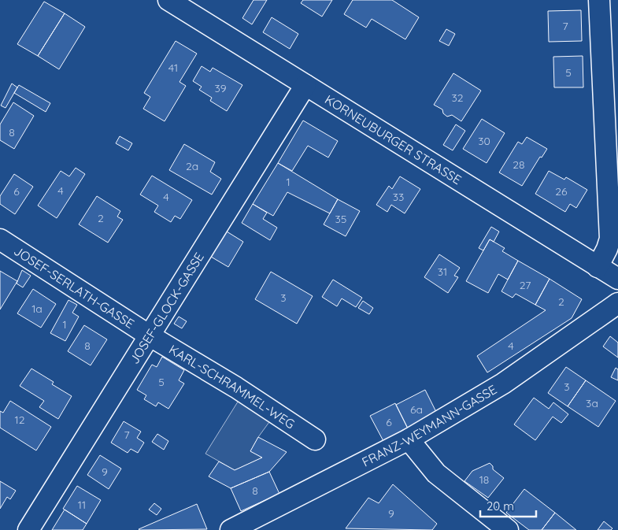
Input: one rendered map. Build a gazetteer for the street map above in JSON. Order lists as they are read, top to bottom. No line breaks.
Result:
{"streets":{"street":["KORNEUBURGER STRASSE","JOSEF-SERLATH-GASSE","JOSEF-GLOCK-GASSE","KARL-SCHRAMMEL-WEG","FRANZ-WEYMANN-GASSE"]},"crossings":[["KORNEUBURGER STRASSE","JOSEF-GLOCK-GASSE"],["JOSEF-SERLATH-GASSE","JOSEF-GLOCK-GASSE"],["JOSEF-SERLATH-GASSE","KARL-SCHRAMMEL-WEG"],["JOSEF-GLOCK-GASSE","KARL-SCHRAMMEL-WEG"]],"house_numbers":["7","41","5","39","32","8","30","28","2a","1","4","6","26","4","33","2","35","31","27","3","2","1a","1","8","4","5","3","3a","6a","12","6","7","9","18","8","11","9"],"scale_bar":"20 m"}
